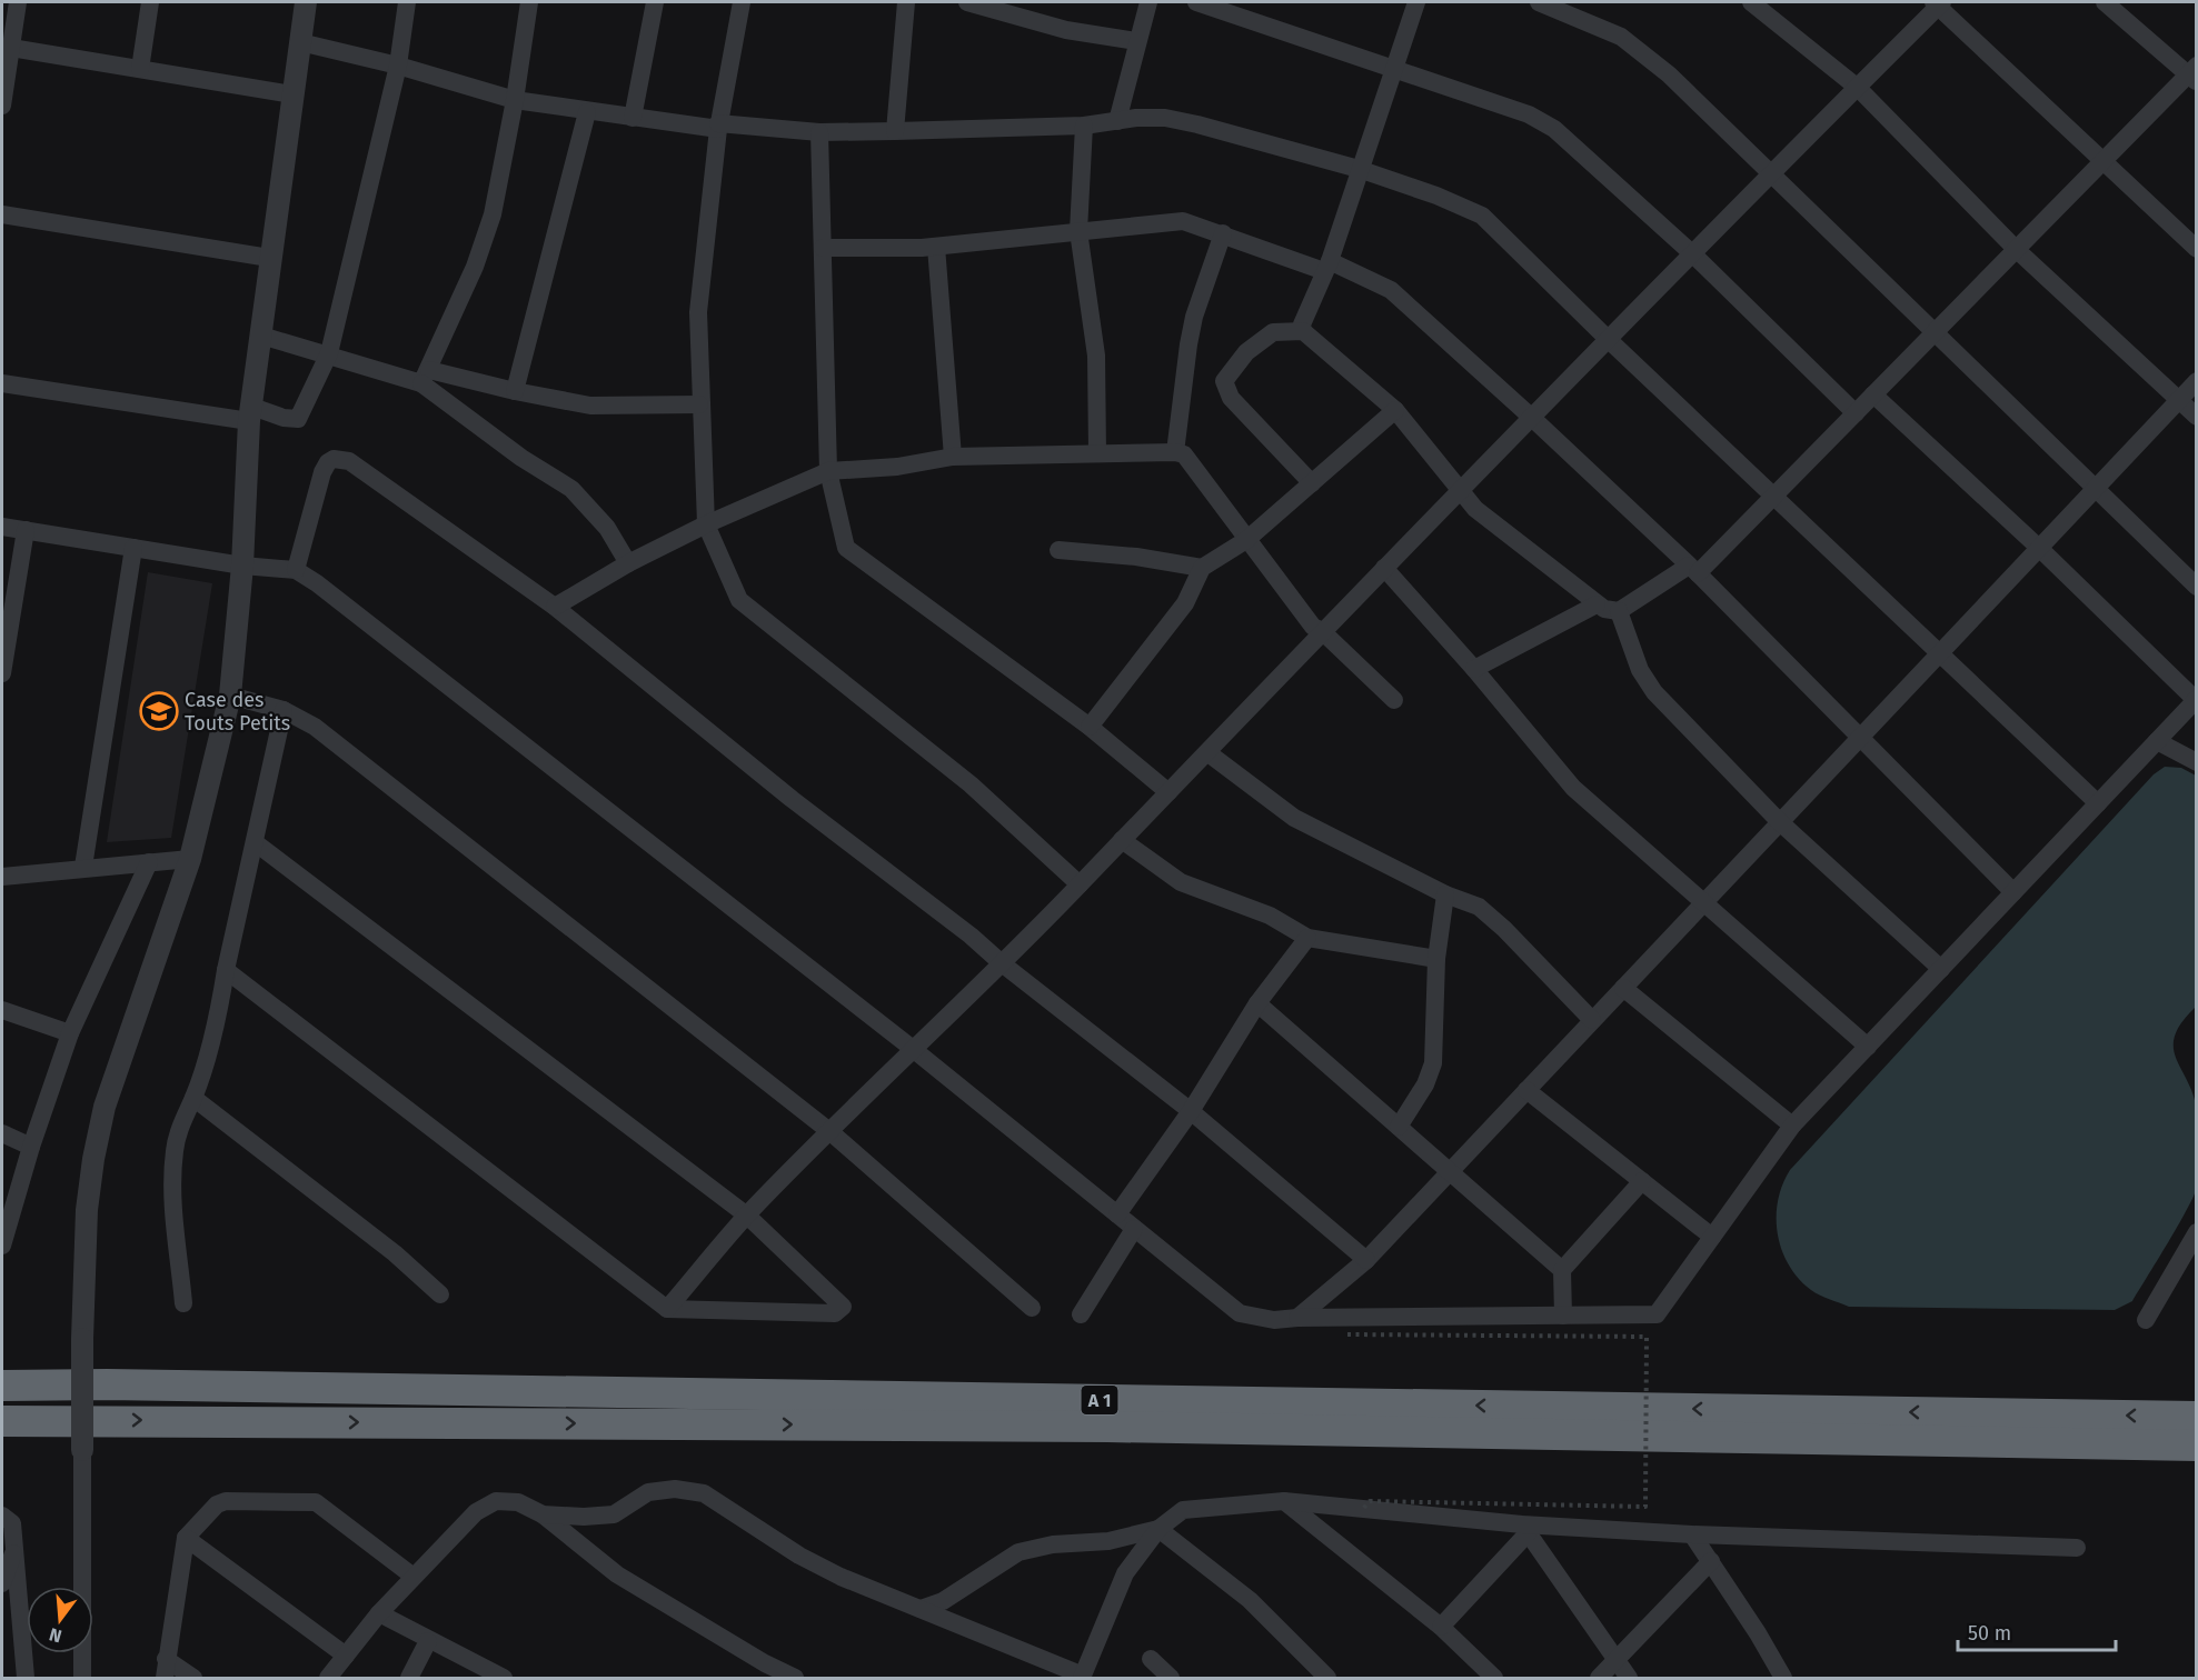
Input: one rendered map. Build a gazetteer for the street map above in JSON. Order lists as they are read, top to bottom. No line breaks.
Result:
{"streets":{"highway":["A 1"]},"places":{"school or university":["Case des Touts Petits"]},"scale_bar":"50 m","north":"bottom"}
